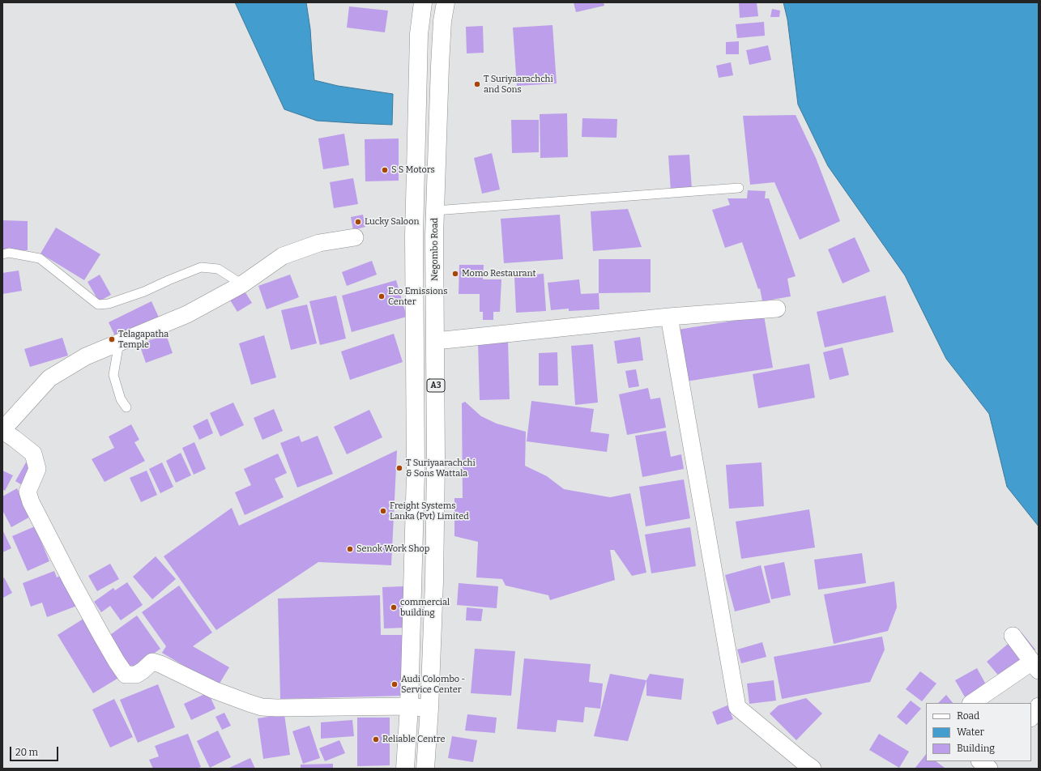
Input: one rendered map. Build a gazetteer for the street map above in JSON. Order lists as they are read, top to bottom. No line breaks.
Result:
{"streets":{"highway":["Negombo Road","A3"]},"places":["T Suriyaarachchi and Sons","S S Motors","Lucky Saloon","Momo Restaurant","Eco Emissions Center","Telagapatha Temple","T Suriyaarachchi & Sons Wattala","Freight Systems Lanka (Pvt) Limited","Senok Work Shop","commercial building","Audi Colombo - Service Center","Reliable Centre"],"legend":["Road","Water","Building"],"scale_bar":"20 m"}
